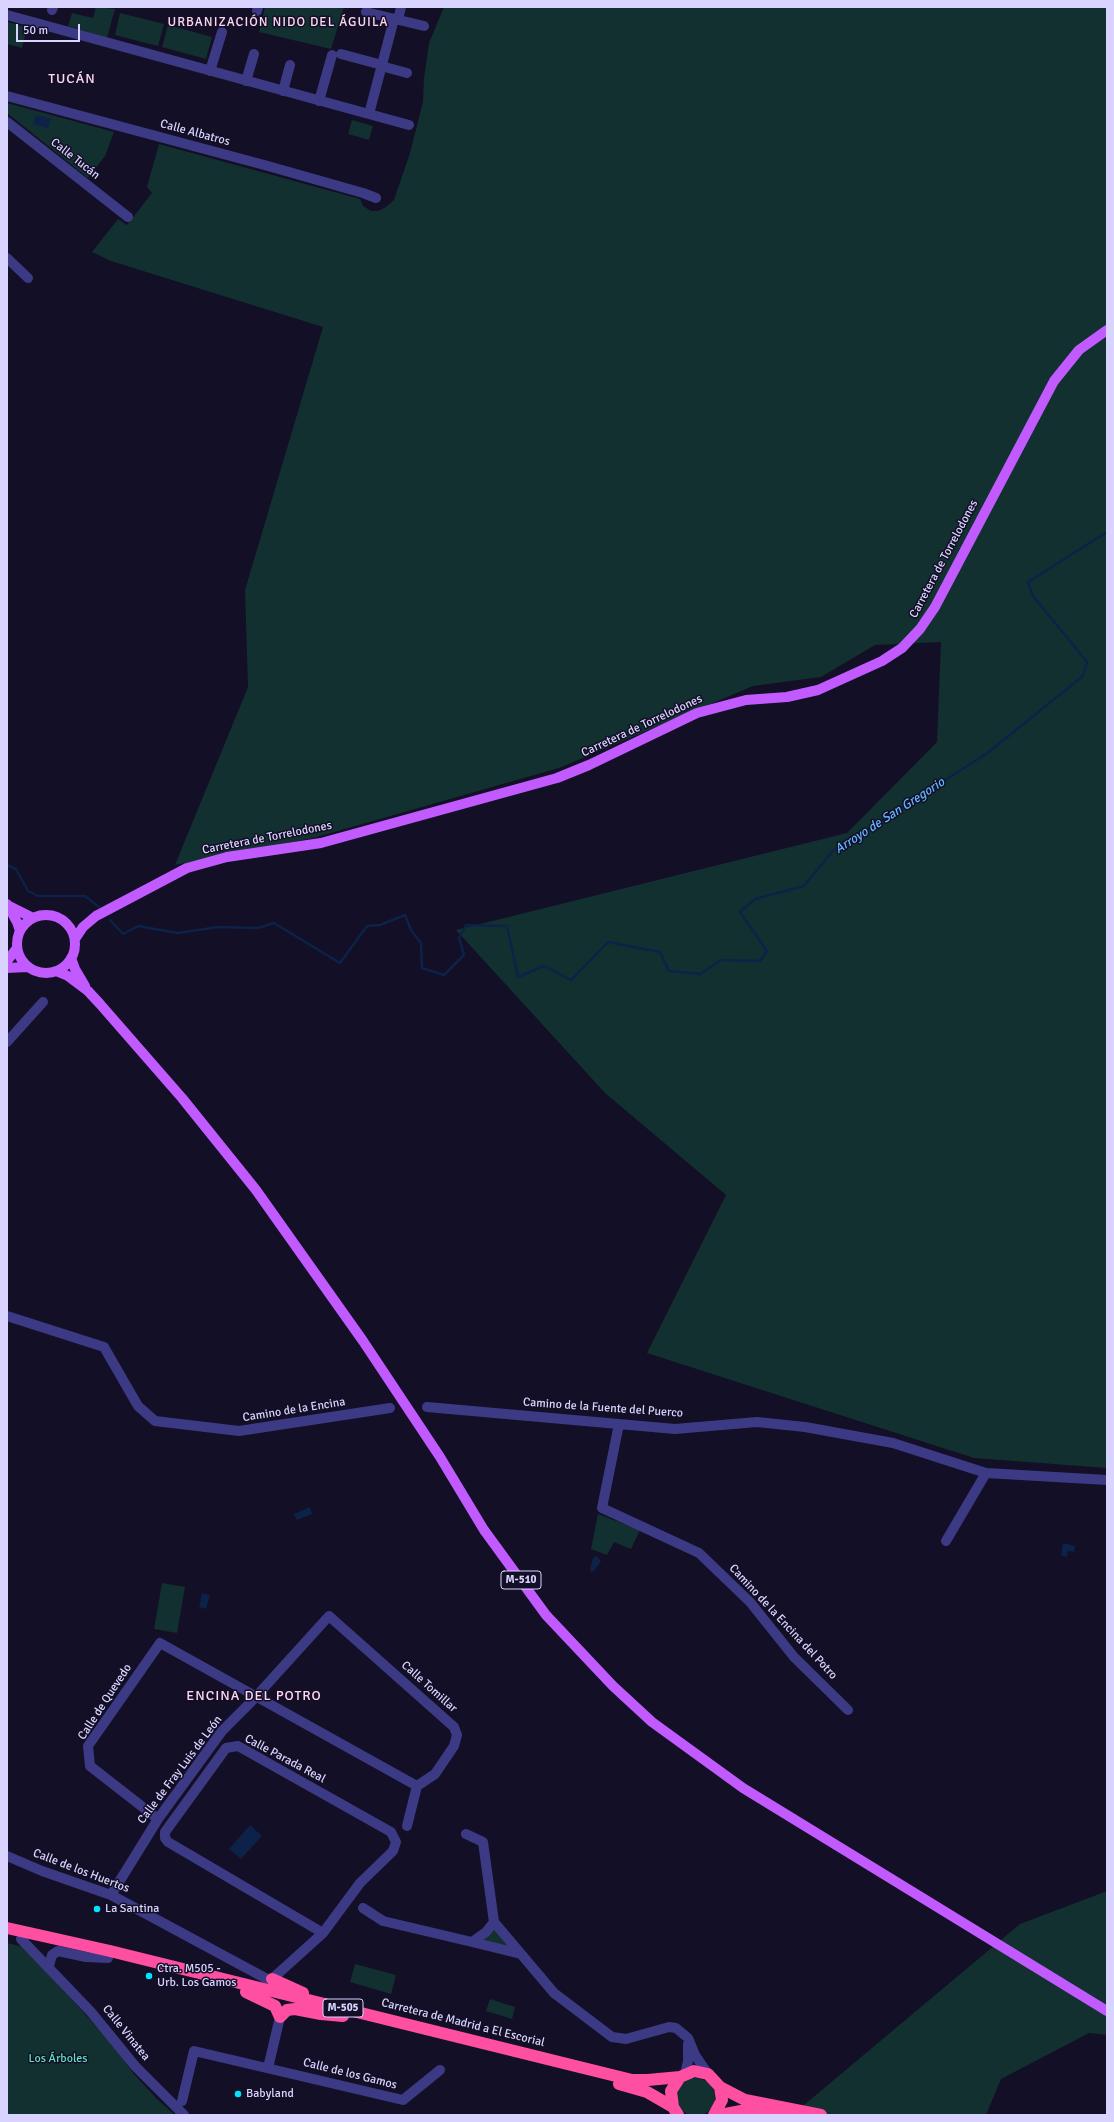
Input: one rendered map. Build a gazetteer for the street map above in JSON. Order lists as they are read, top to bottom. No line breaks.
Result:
{"streets":{"highway":["M-505","Carretera de Madrid a El Escorial"],"main road":["Carretera de Torrelodones","M-510"],"street":["Calle Albatros","Calle Tucán","Camino de la Fuente del Puerco","Camino de la Encina","Camino de la Encina del Potro","Calle Tomillar","Calle de Quevedo","Calle Parada Real","Calle de Fray Luis de León","Calle de los Huertos","Calle Vinatea","Calle de los Gamos"]},"crossings":[["Carretera de Torrelodones","M-510"],["Camino de la Fuente del Puerco","Camino de la Encina del Potro"],["Calle Tomillar","Calle de Fray Luis de León"],["Calle de Quevedo","Calle de Fray Luis de León"],["Calle Parada Real","Calle de los Huertos"],["Calle de Fray Luis de León","Calle de los Huertos"],["M-505","Carretera de Madrid a El Escorial"],["Carretera de Madrid a El Escorial","Calle Vinatea"]],"districts":["URBANIZACIÓN NIDO DEL ÁGUILA","TUCÁN","ENCINA DEL POTRO"],"water":["Arroyo de San Gregorio"],"parks":["Los Árboles"],"places":["La Santina","Ctra. M505 - Urb. Los Gamos","Babyland"],"scale_bar":"50 m"}
